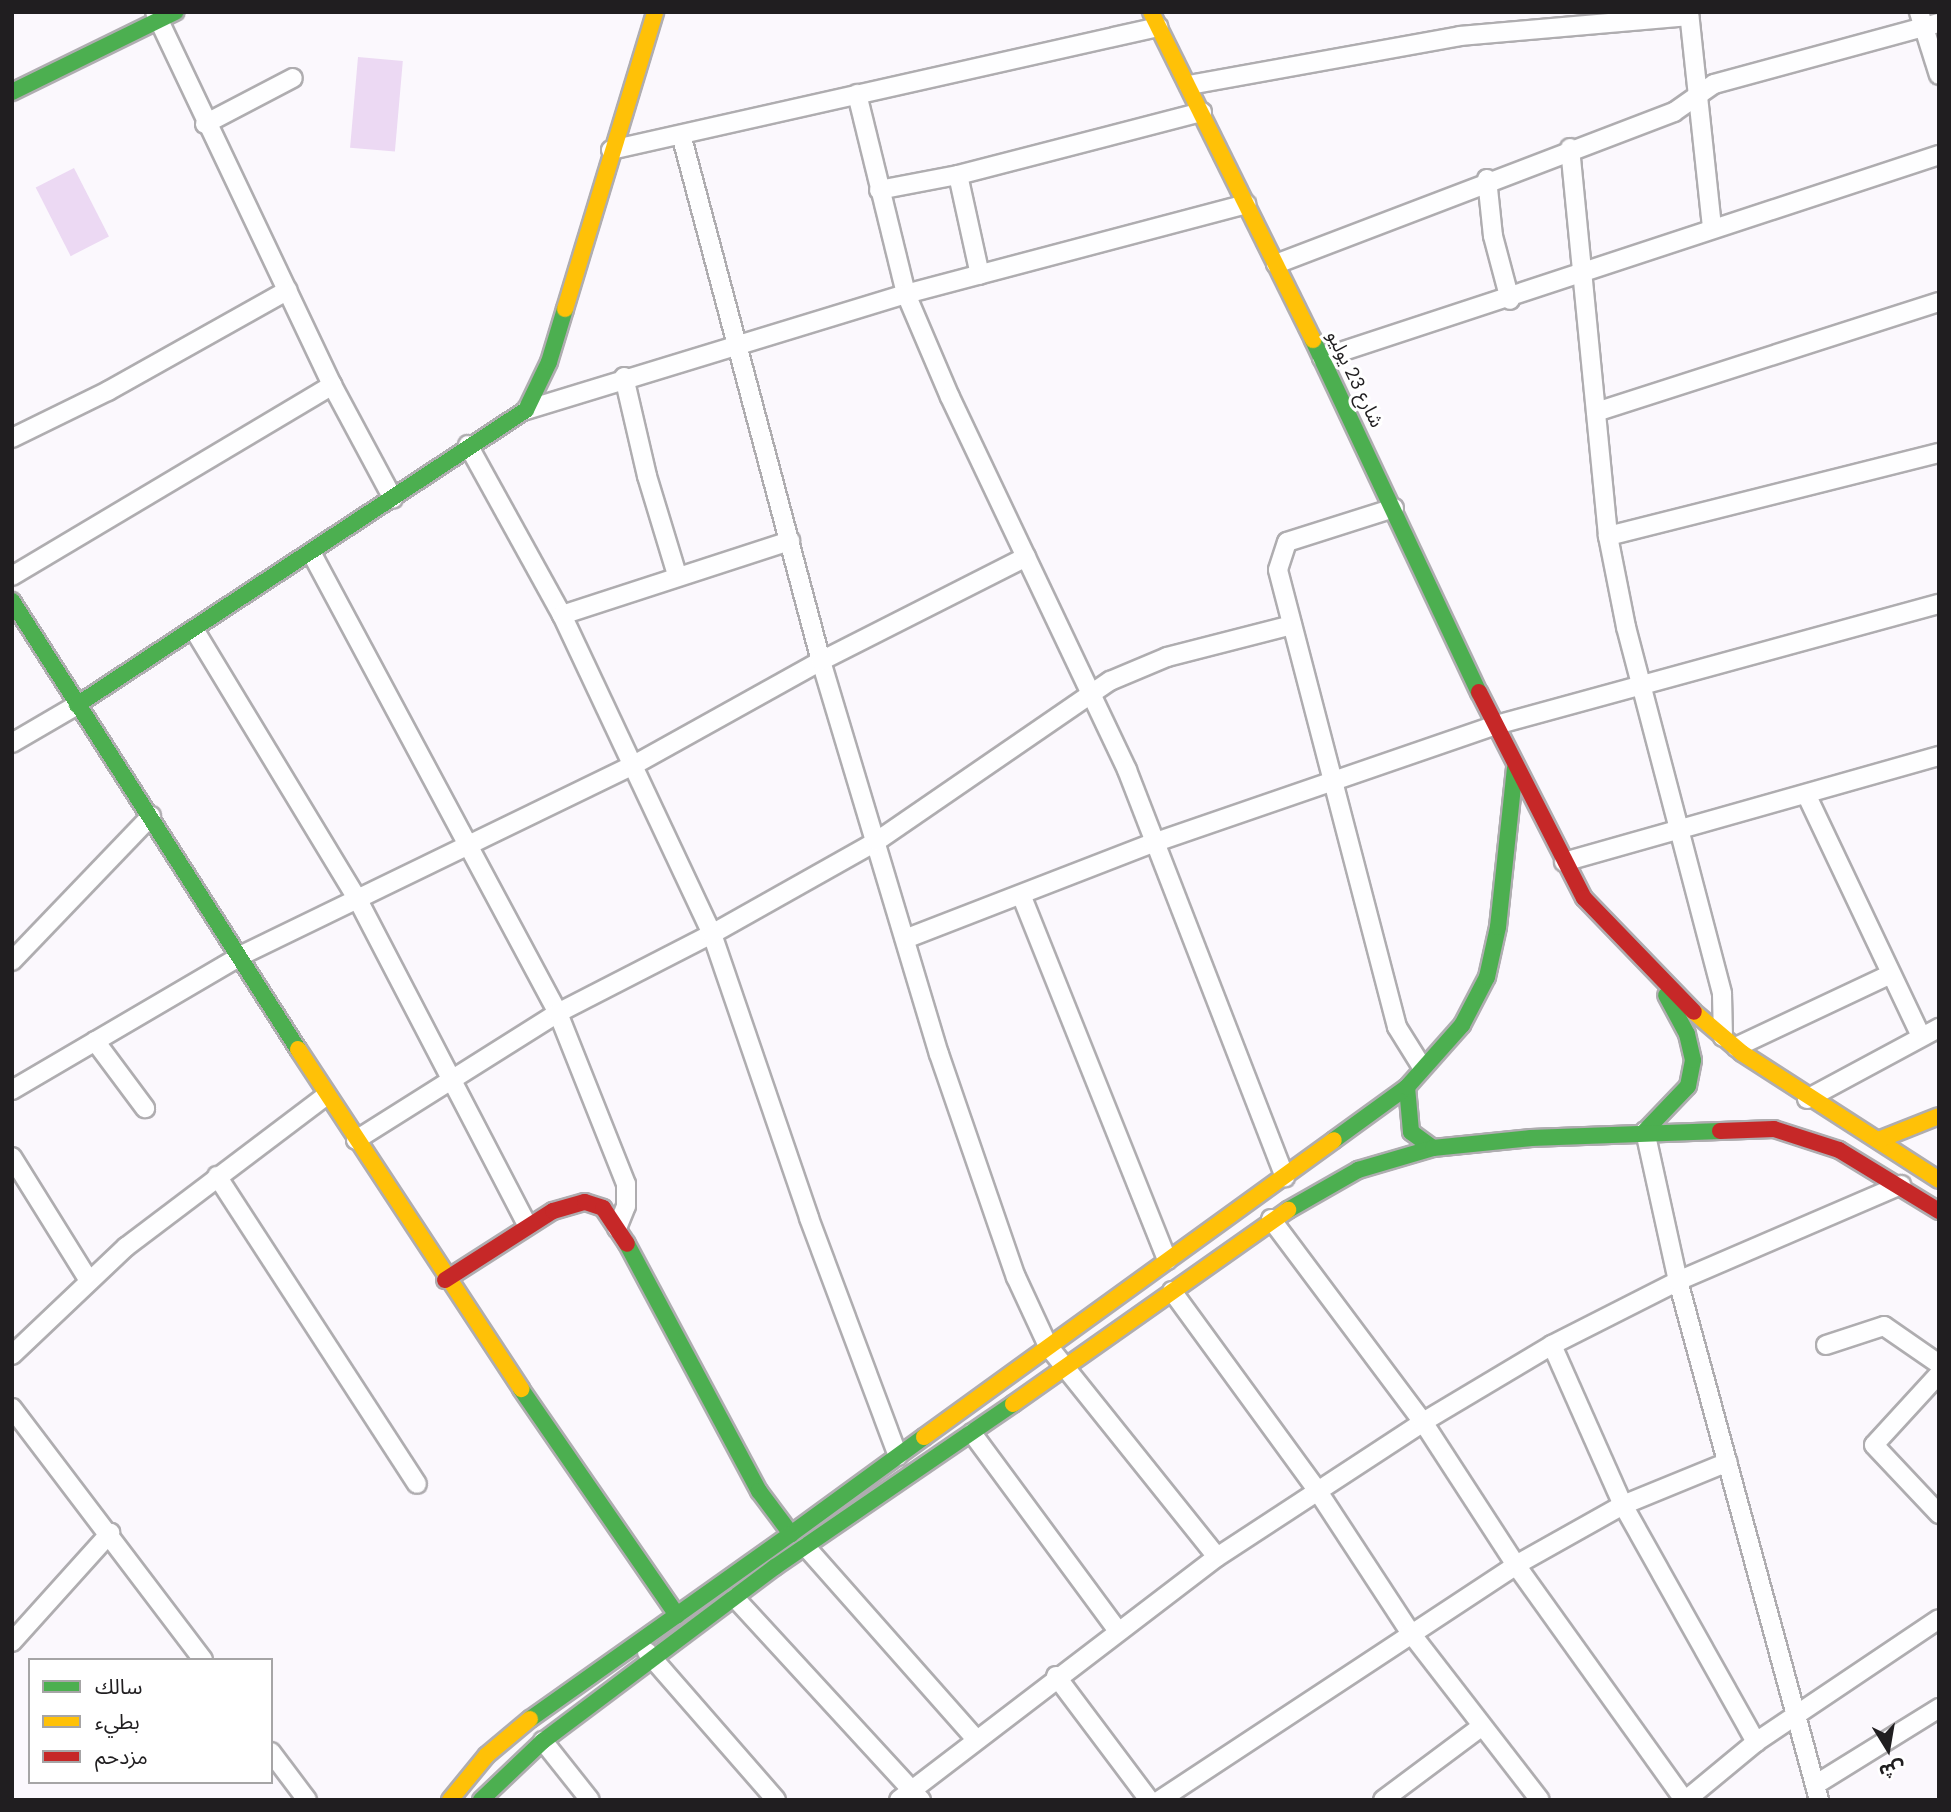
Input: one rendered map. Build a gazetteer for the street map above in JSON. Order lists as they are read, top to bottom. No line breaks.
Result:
{"streets":{"street":["شارع 23 يوليو"]},"legend":["سالك","بطيء","مزدحم"],"north":"bottom"}
